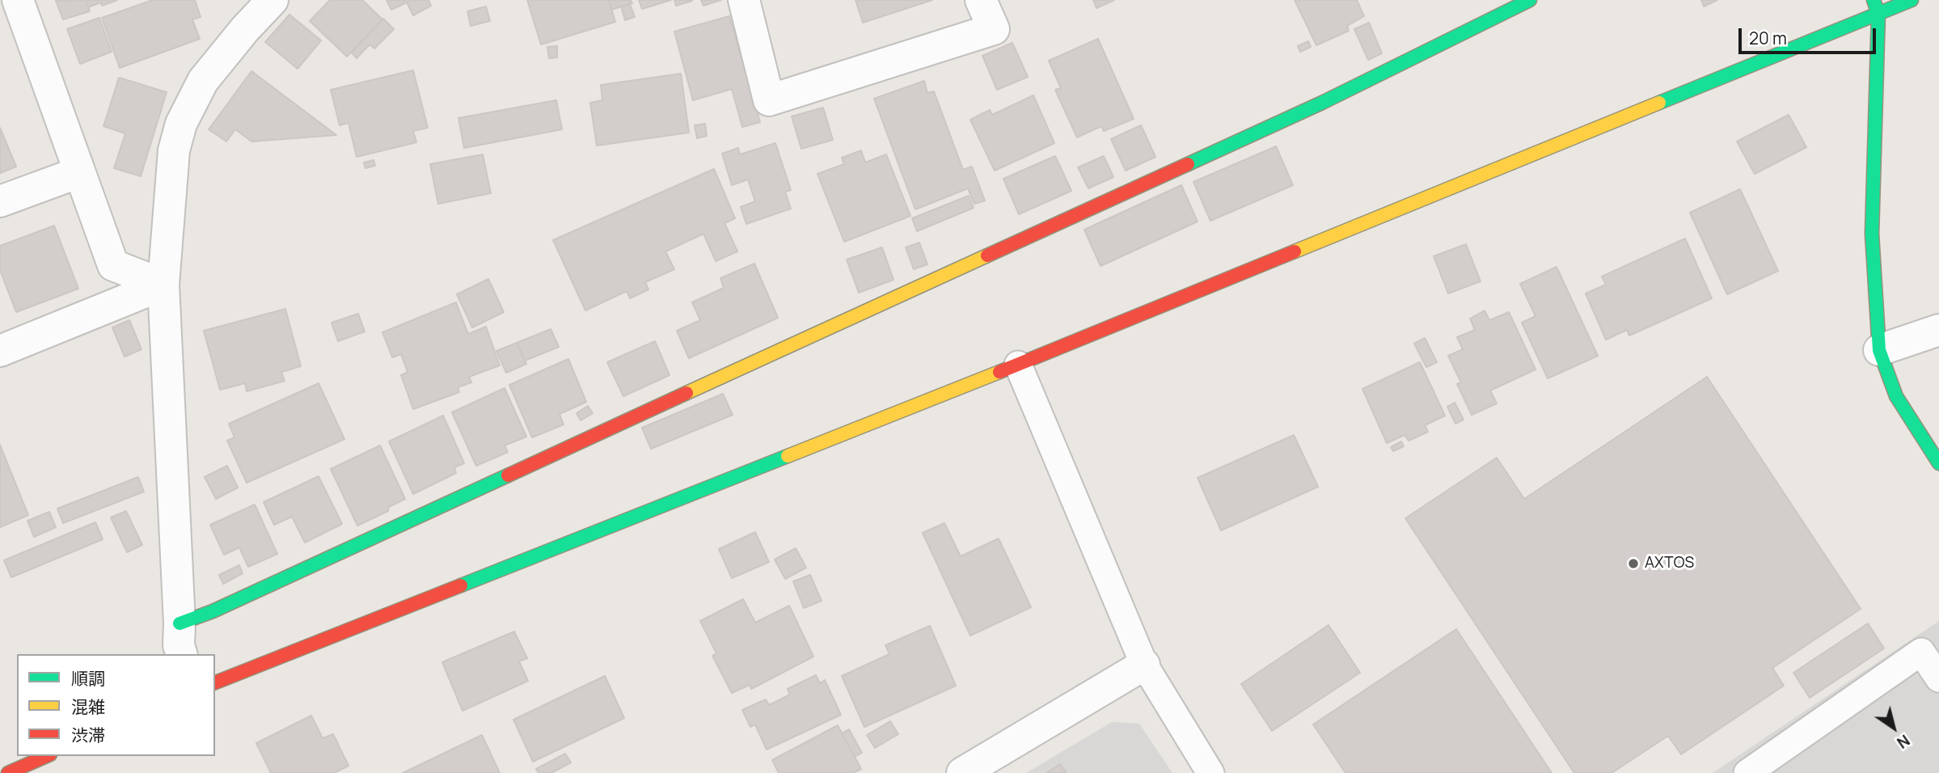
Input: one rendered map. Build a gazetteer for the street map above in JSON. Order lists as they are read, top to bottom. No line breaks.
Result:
{"places":["AXTOS"],"legend":["順調","混雑","渋滞"],"scale_bar":"20 m","north":"bottom right"}
